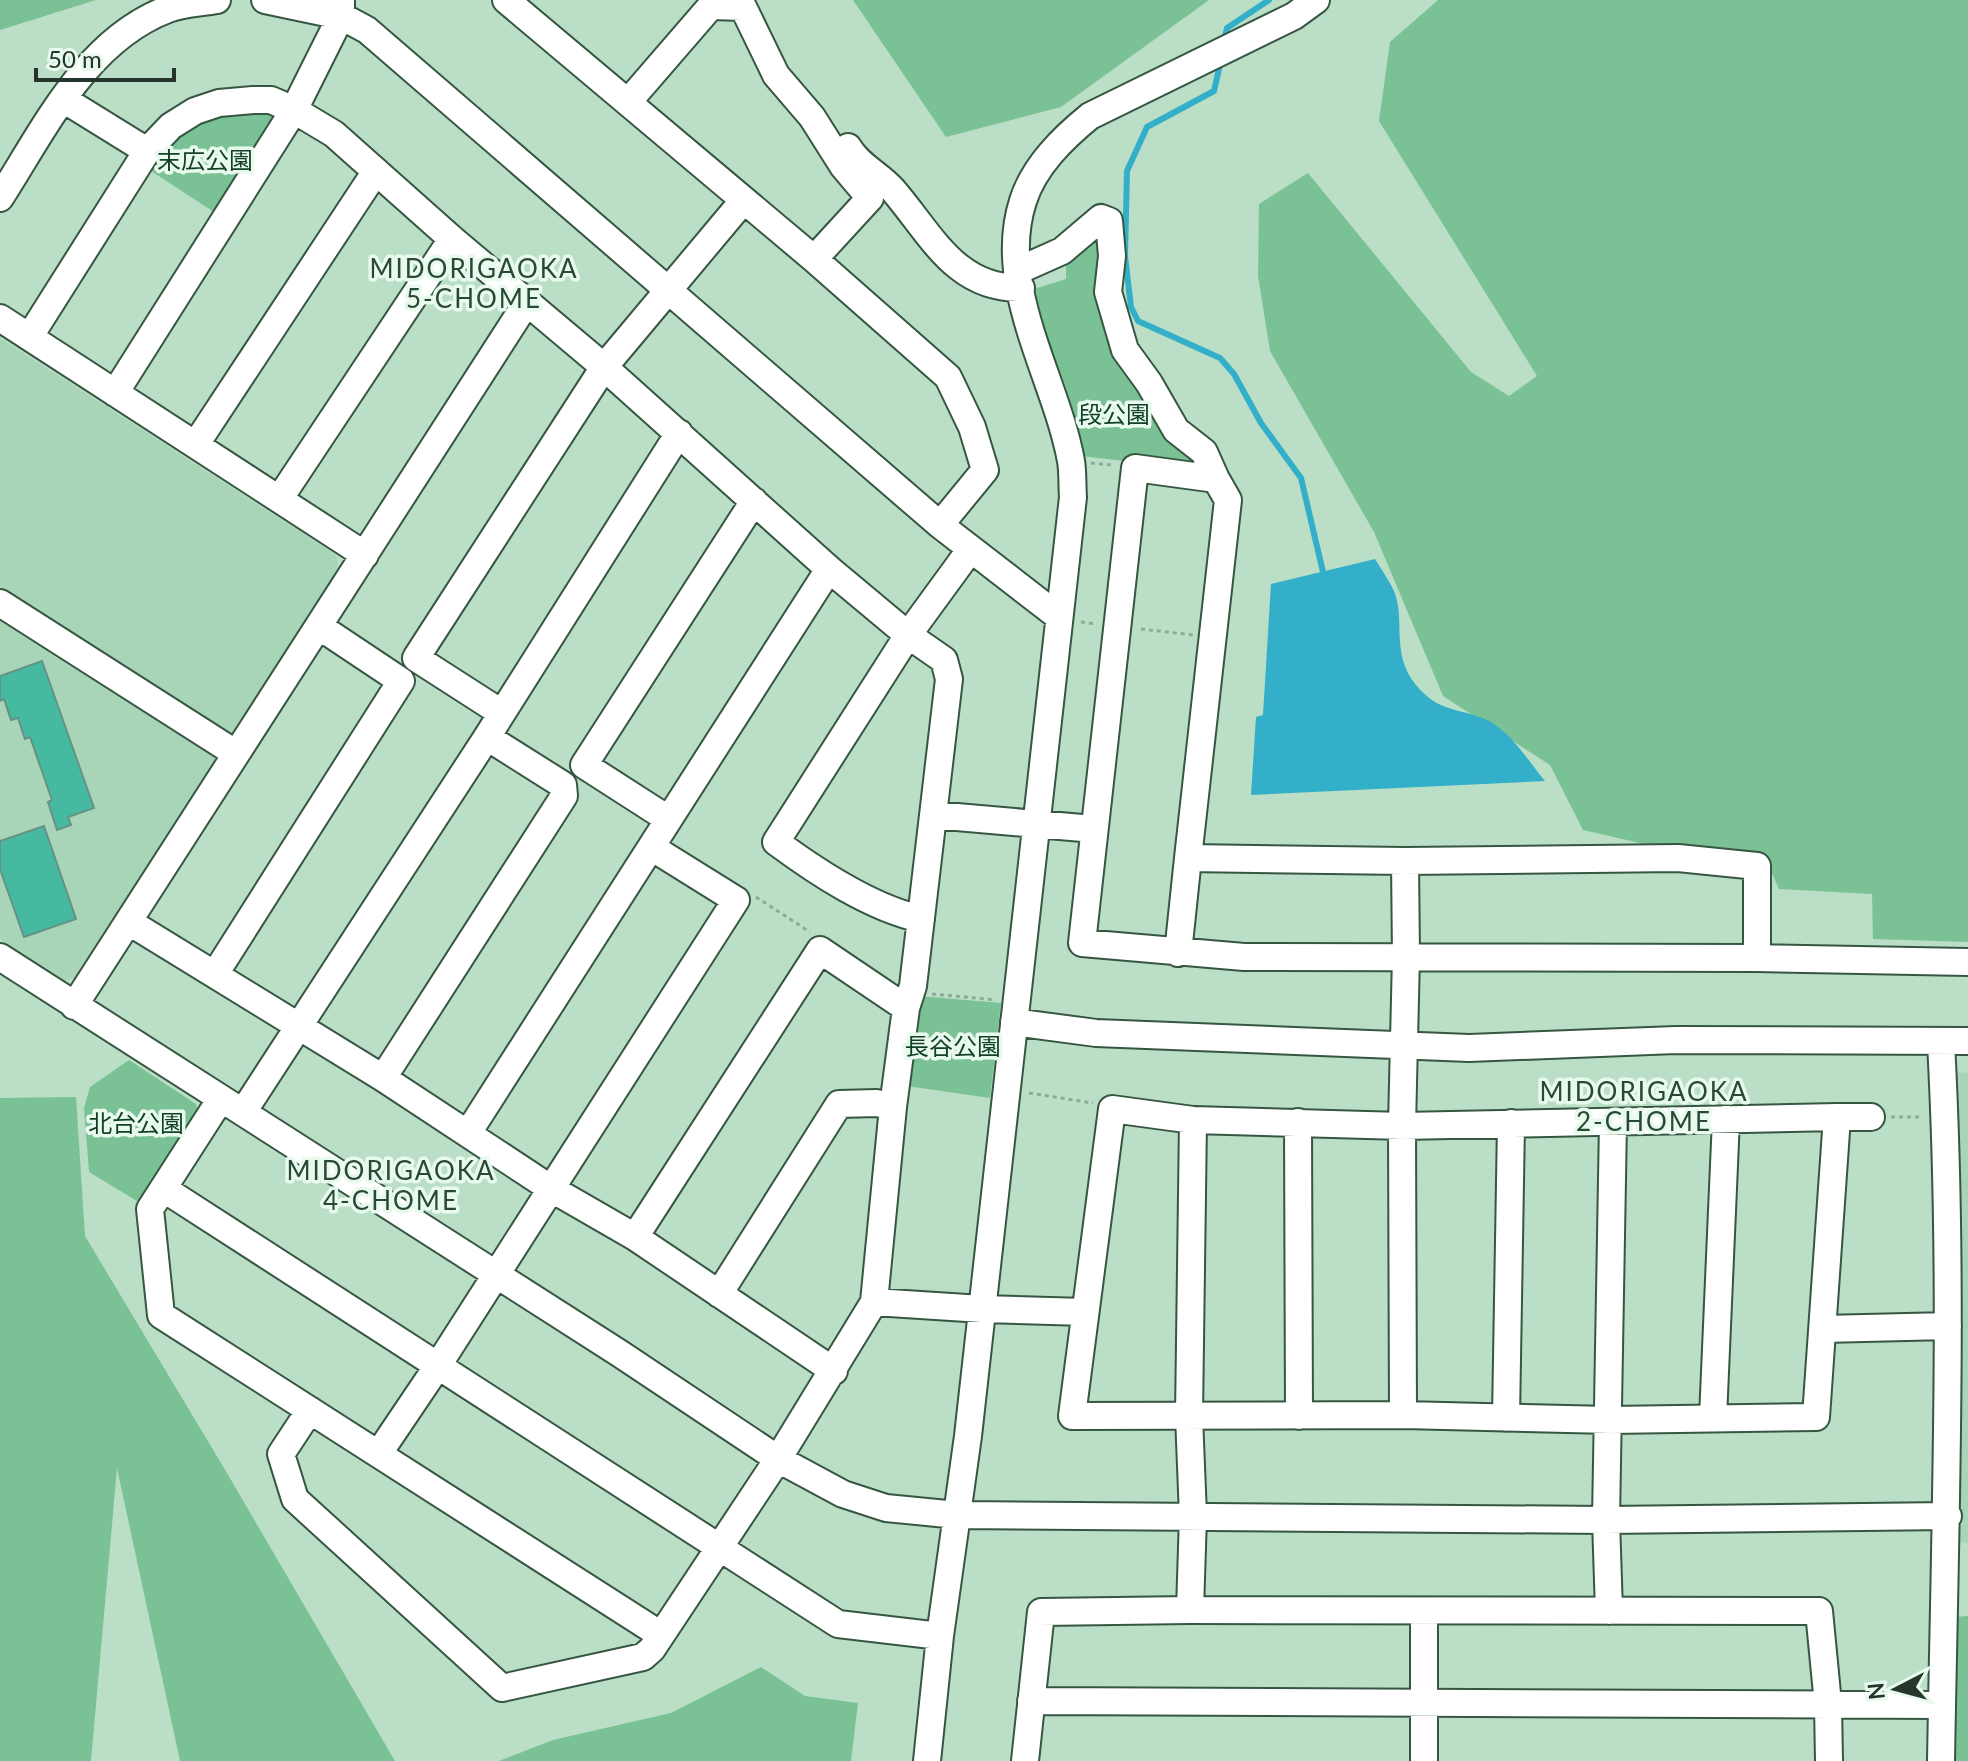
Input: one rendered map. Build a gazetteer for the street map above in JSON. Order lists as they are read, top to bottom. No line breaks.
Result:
{"districts":["MIDORIGAOKA 5-CHOME","MIDORIGAOKA 2-CHOME","MIDORIGAOKA 4-CHOME"],"parks":["末広公園","段公園","長谷公園","北台公園"],"scale_bar":"50 m","north":"left"}
